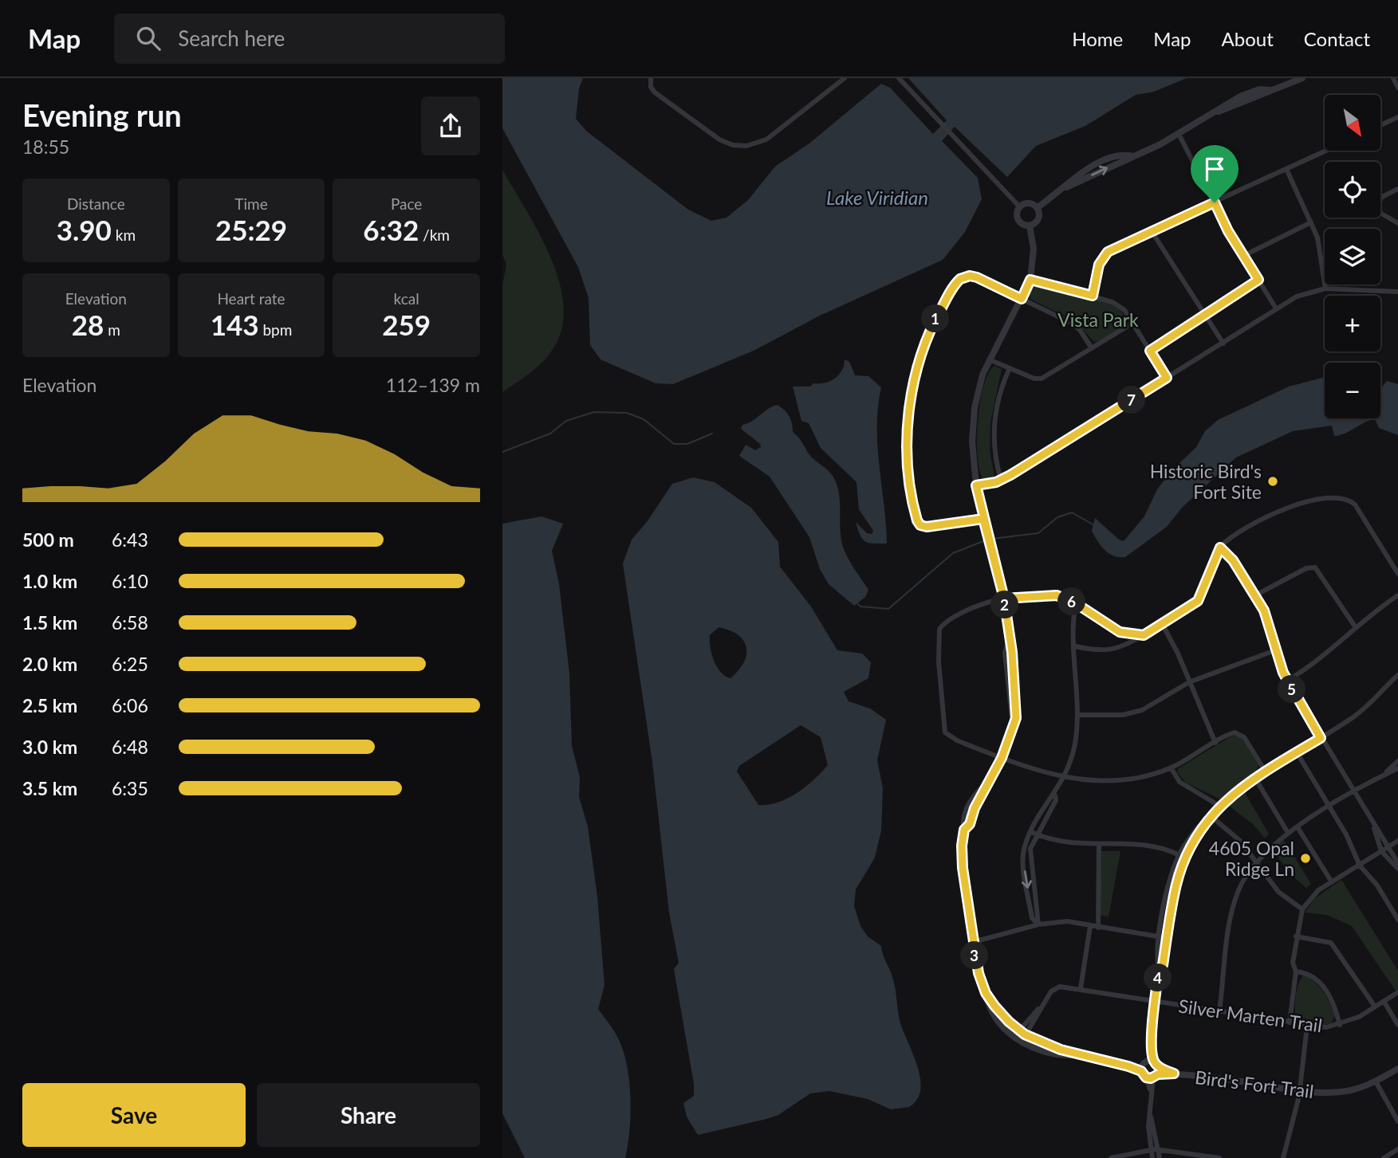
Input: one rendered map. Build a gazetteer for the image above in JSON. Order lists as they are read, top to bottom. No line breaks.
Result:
{"streets":{"street":["Silver Marten Trail","Bird's Fort Trail"]},"water":["Lake Viridian"],"parks":["Vista Park"],"places":["Historic Bird's Fort Site","4605 Opal Ridge Ln"],"north":"bottom right","page":{"header":"Map","search":"Search here","nav":["Home","Map","About","Contact"],"heading":["Evening run","18:55"],"map_buttons":["+","−"],"stats":[["Distance","3.90 km"],["Time","25:29"],["Pace","6:32 /km"],["Elevation","28 m"],["Heart rate","143 bpm"],["kcal","259"]],"pins":["1","7","6","2","5","3","4"],"chart":["Elevation","112–139 m"],"list":[{"name":"500 m","note":"6:43"},{"name":"1.0 km","note":"6:10"},{"name":"1.5 km","note":"6:58"},{"name":"2.0 km","note":"6:25"},{"name":"2.5 km","note":"6:06"},{"name":"3.0 km","note":"6:48"},{"name":"3.5 km","note":"6:35"}],"buttons":["Save","Share"]}}
